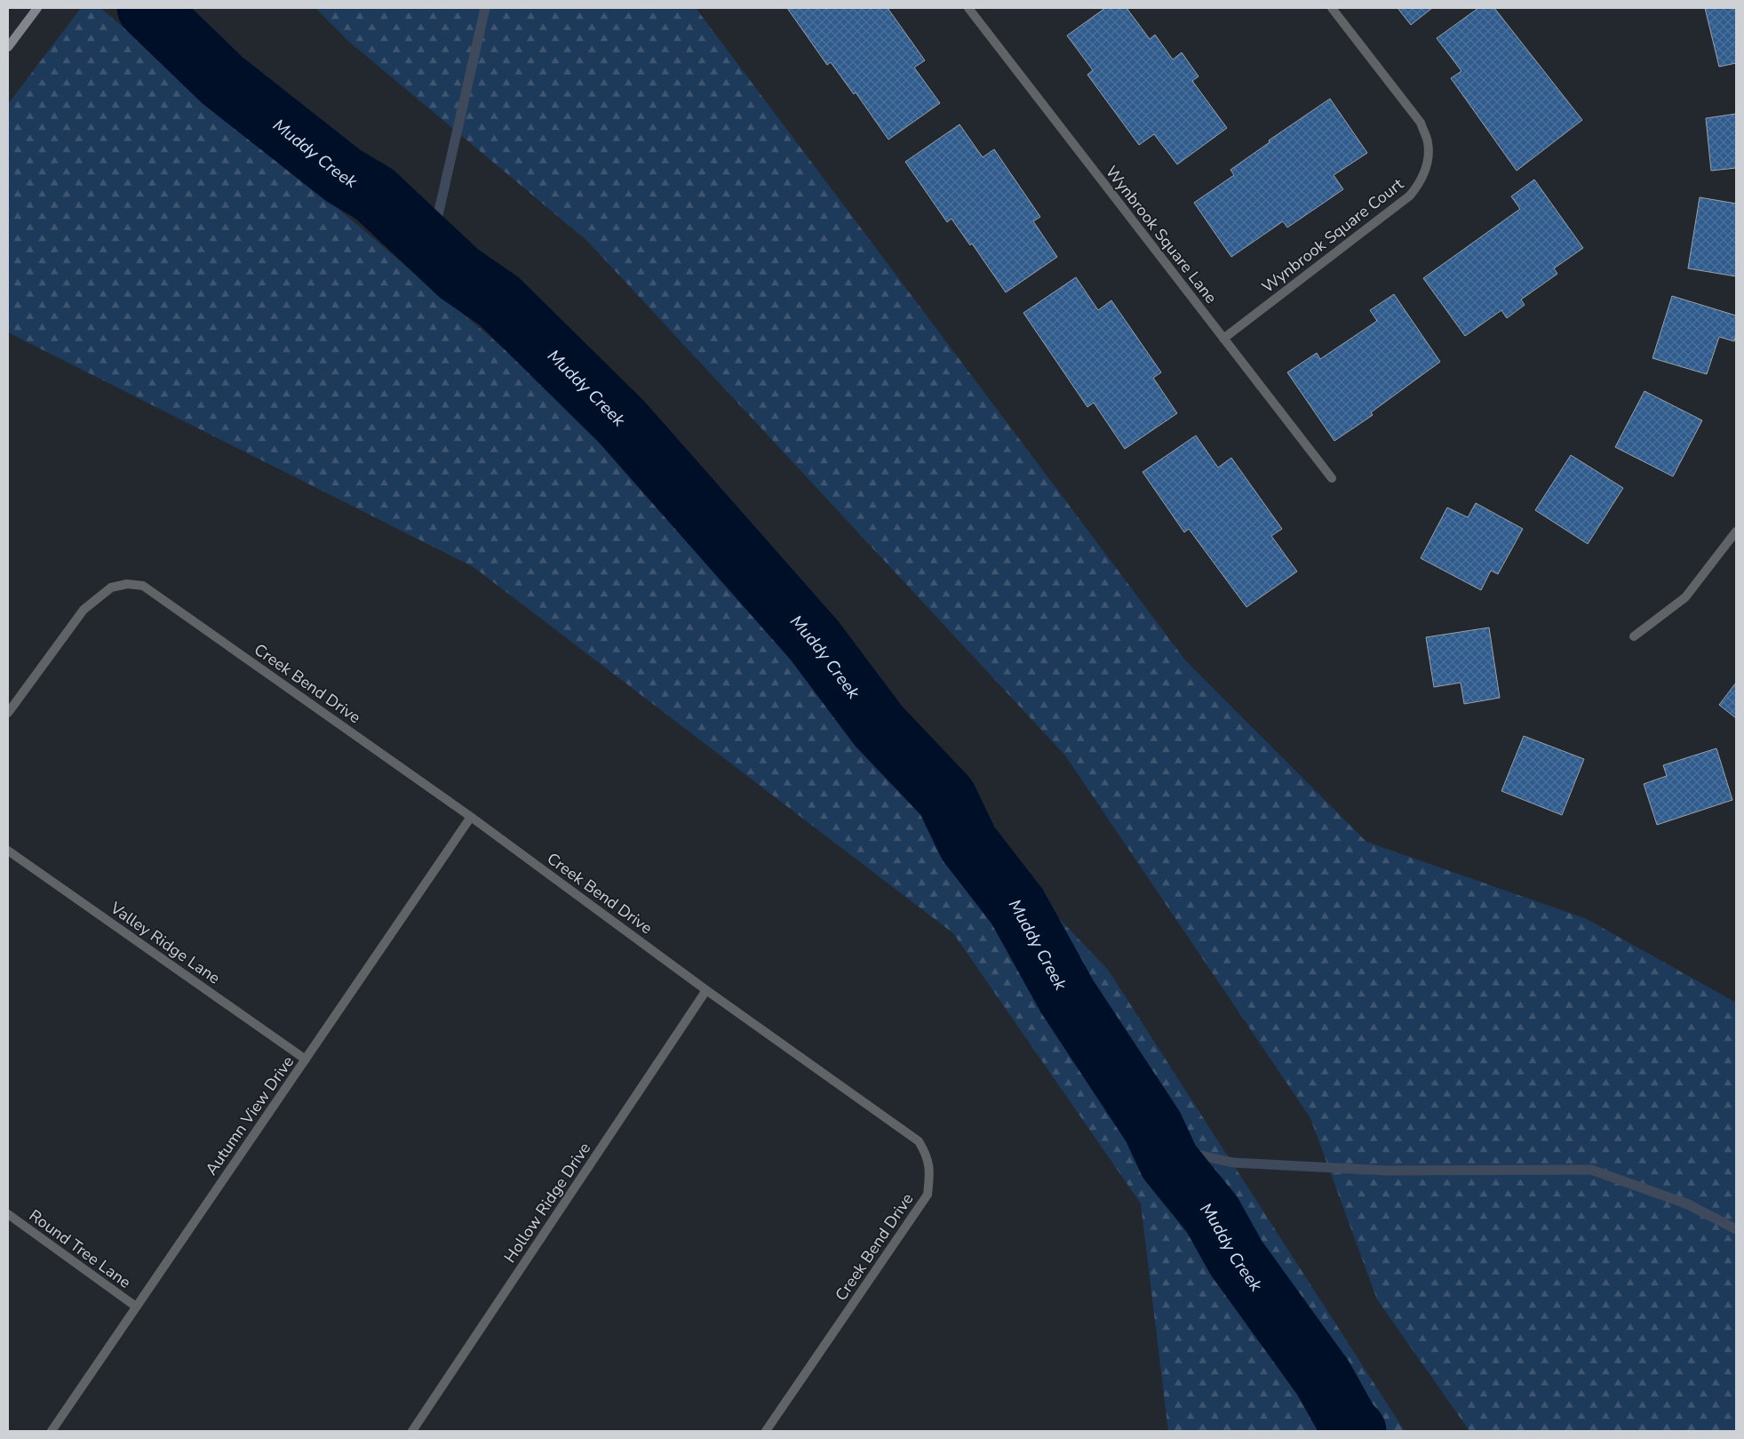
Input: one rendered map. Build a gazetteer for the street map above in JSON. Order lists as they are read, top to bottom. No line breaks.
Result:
{"streets":{"street":["Wynbrook Square Lane","Wynbrook Square Court","Creek Bend Drive","Valley Ridge Lane","Autumn View Drive","Hollow Ridge Drive","Round Tree Lane"]},"crossings":[["Wynbrook Square Lane","Wynbrook Square Court"],["Creek Bend Drive","Autumn View Drive"],["Creek Bend Drive","Hollow Ridge Drive"],["Valley Ridge Lane","Autumn View Drive"],["Autumn View Drive","Round Tree Lane"]],"water":["Muddy Creek"]}
